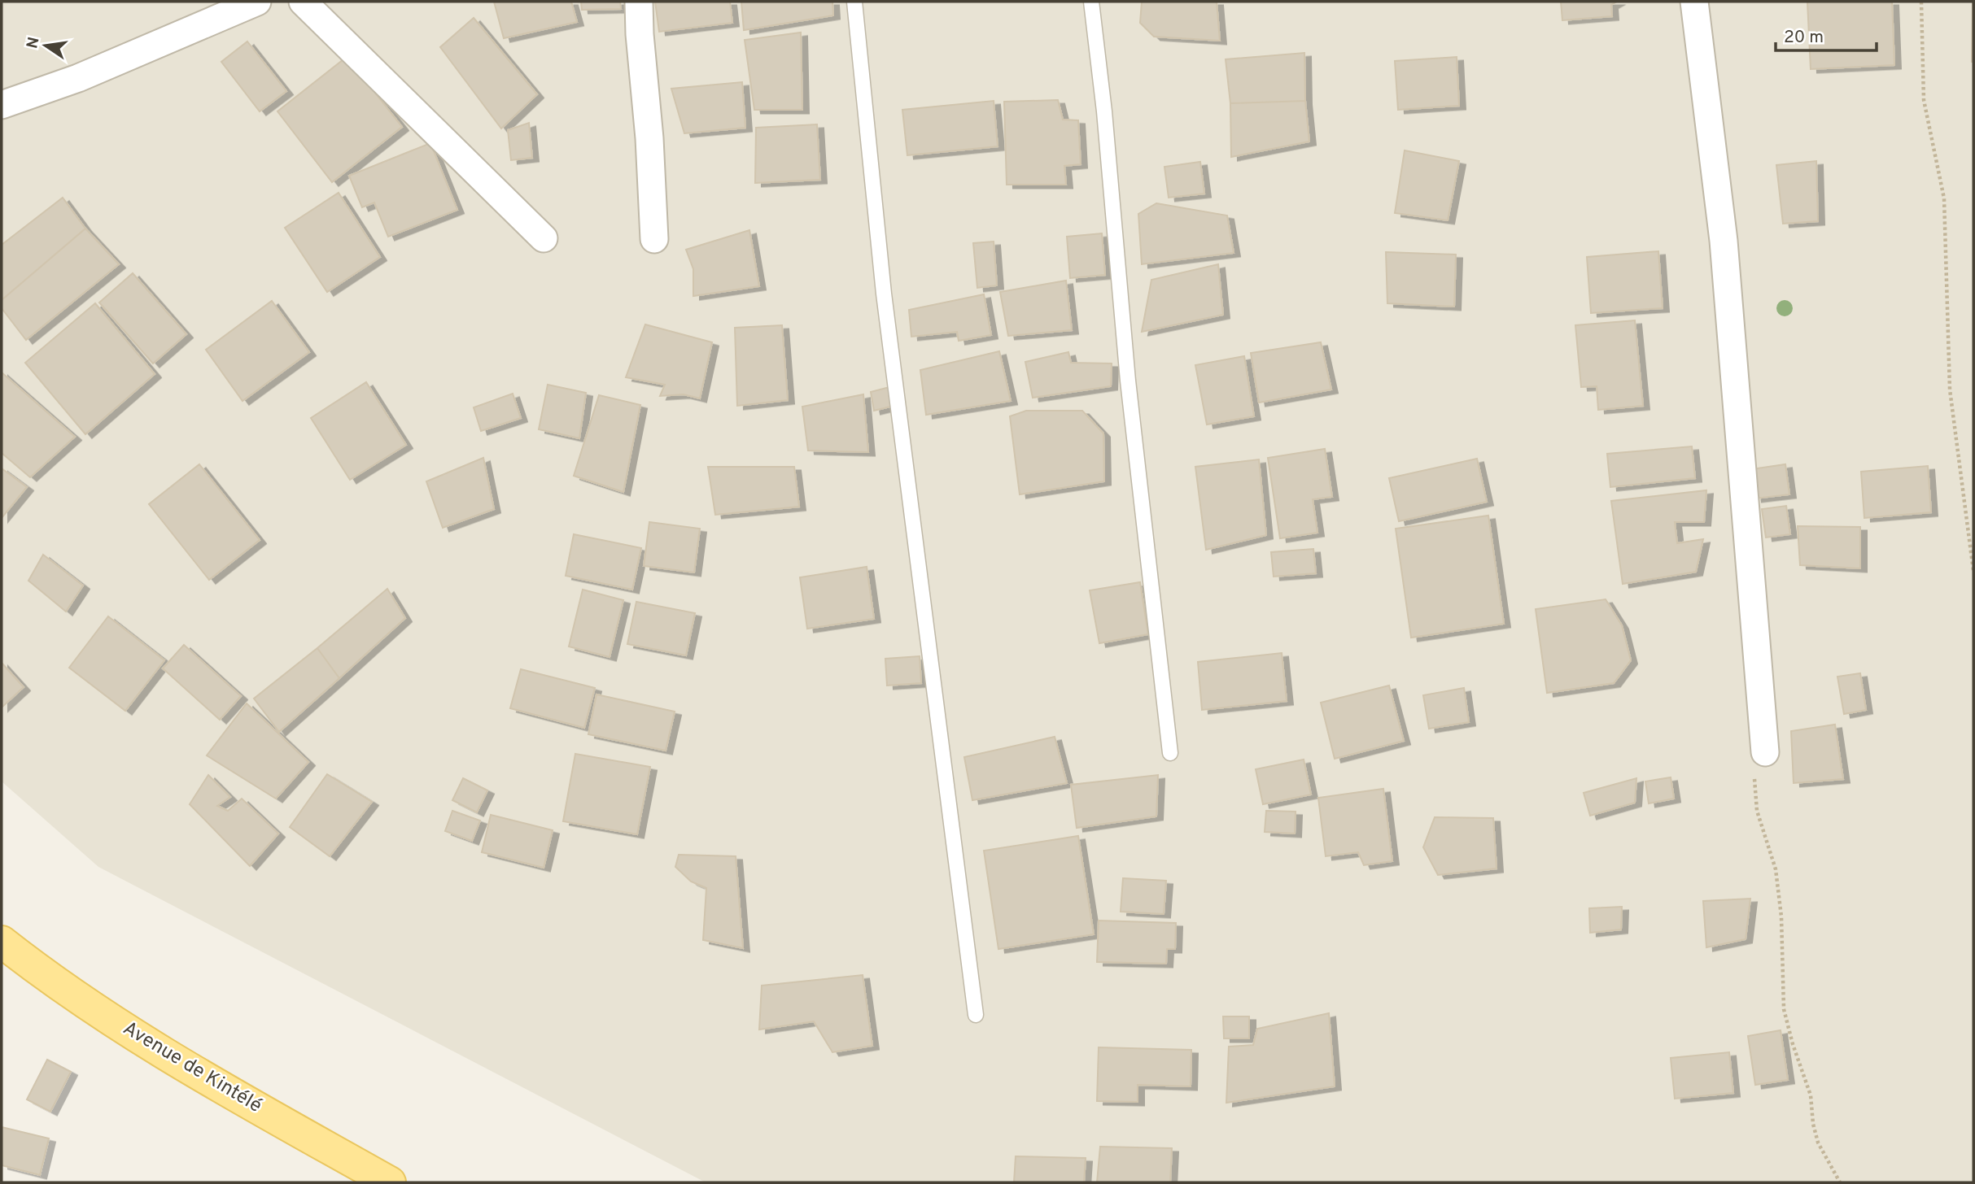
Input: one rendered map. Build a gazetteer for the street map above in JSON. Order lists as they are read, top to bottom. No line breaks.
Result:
{"streets":{"main road":["Avenue de Kintélé"]},"scale_bar":"20 m","north":"left"}
